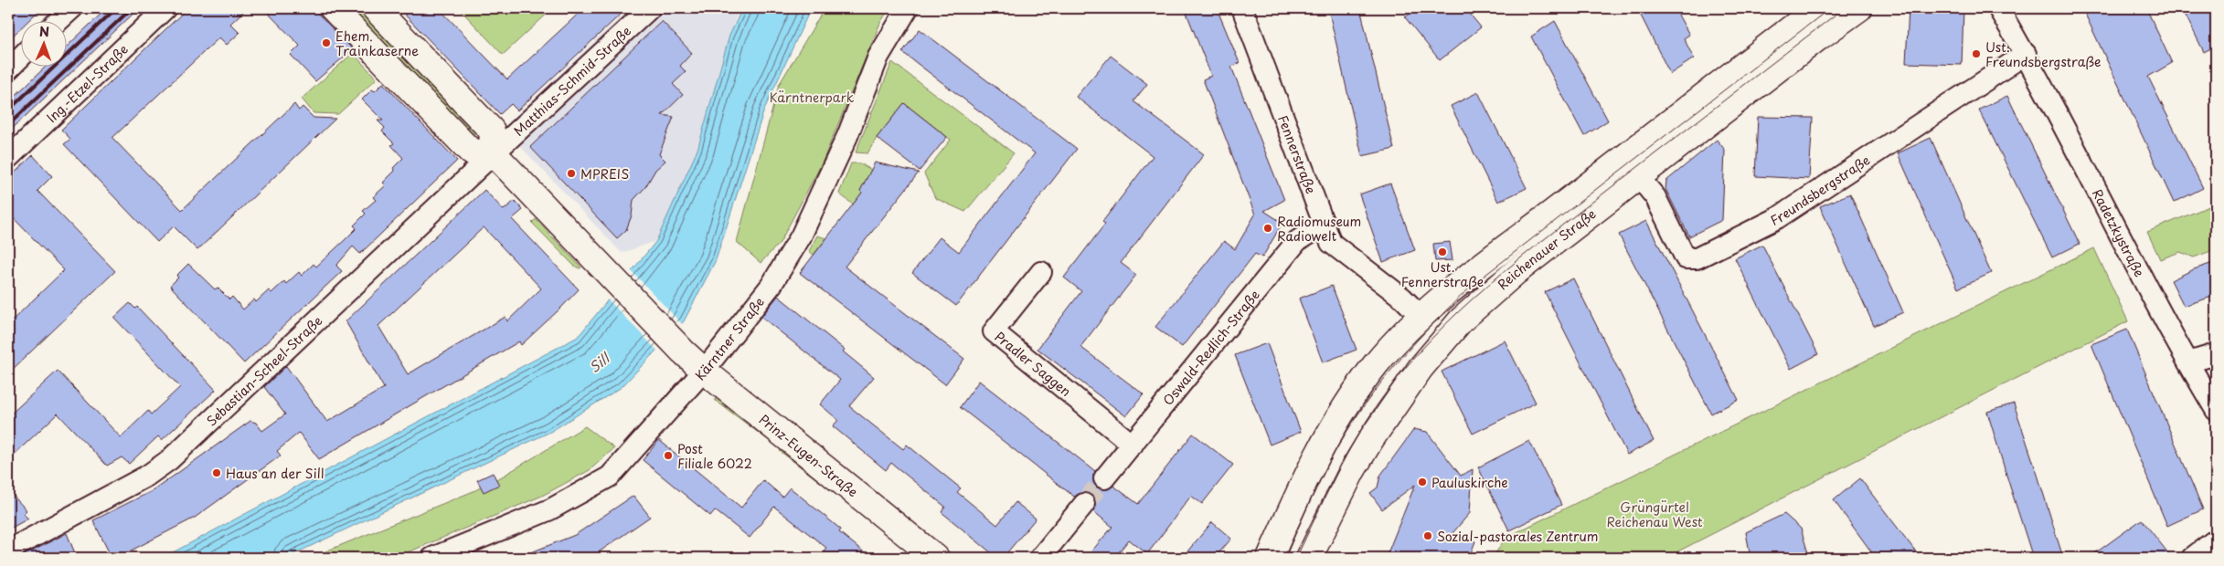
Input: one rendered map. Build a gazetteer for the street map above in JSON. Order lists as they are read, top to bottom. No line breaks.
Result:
{"streets":{"street":["Matthias-Schmid-Straße","Ing.-Etzel-Straße","Fennerstraße","Freundsbergstraße","Radetzkystraße","Reichenauer Straße","Kärntner Straße","Oswald-Redlich-Straße","Pradler Saggen","Sebastian-Scheel-Straße","Prinz-Eugen-Straße"]},"crossings":[["Matthias-Schmid-Straße","Sebastian-Scheel-Straße"],["Matthias-Schmid-Straße","Prinz-Eugen-Straße"],["Fennerstraße","Reichenauer Straße"],["Fennerstraße","Oswald-Redlich-Straße"],["Freundsbergstraße","Radetzkystraße"],["Freundsbergstraße","Reichenauer Straße"],["Kärntner Straße","Prinz-Eugen-Straße"],["Oswald-Redlich-Straße","Pradler Saggen"],["Sebastian-Scheel-Straße","Prinz-Eugen-Straße"]],"water":["Sill"],"parks":["Kärntnerpark","Grüngürtel Reichenau West"],"places":["Ehem. Trainkaserne","Ust. Freundsbergstraße","MPREIS","Radiomuseum Radiowelt","Ust. Fennerstraße","Post Filiale 6022","Haus an der Sill","Pauluskirche","Sozial-pastorales Zentrum"],"north":"top"}
